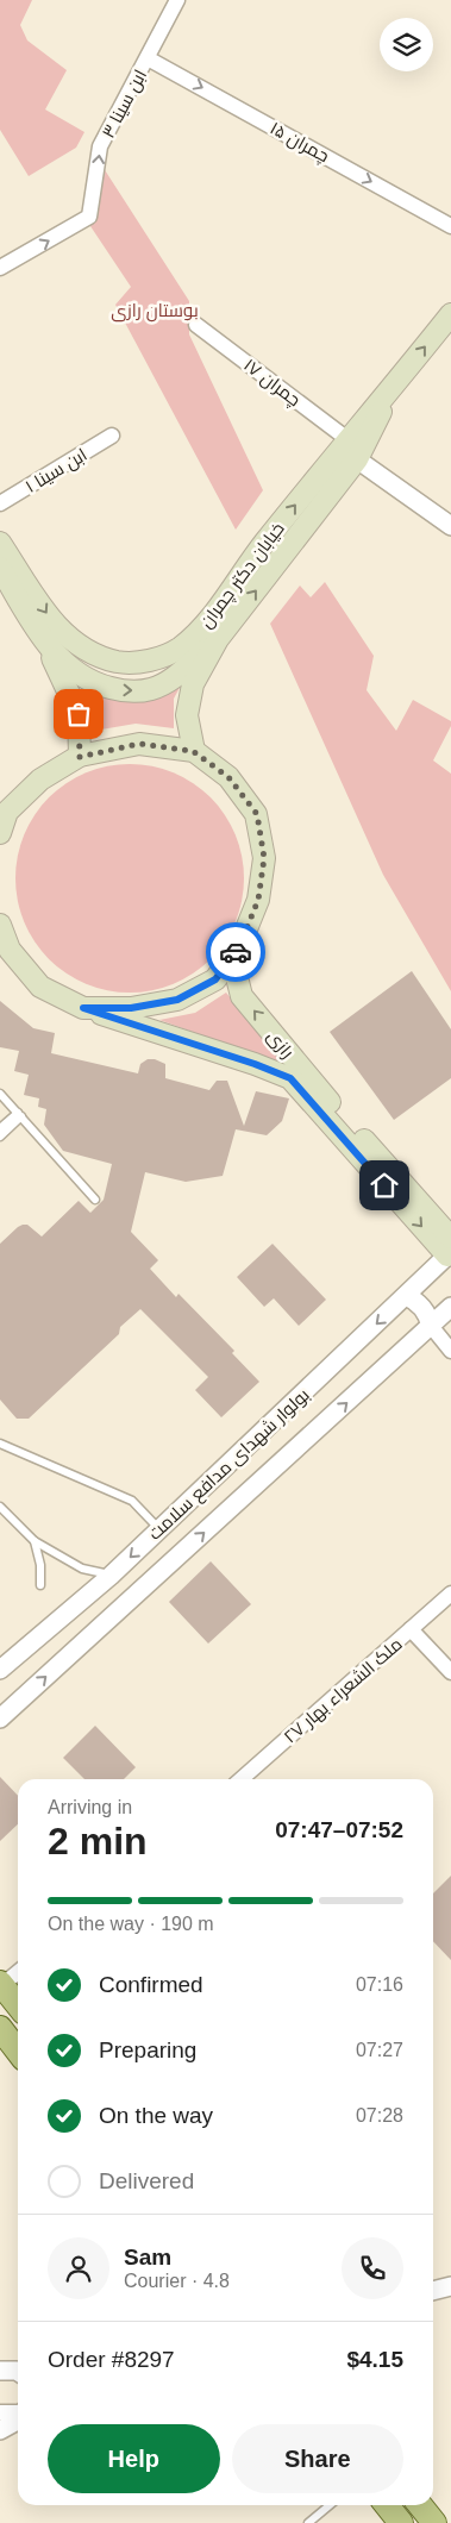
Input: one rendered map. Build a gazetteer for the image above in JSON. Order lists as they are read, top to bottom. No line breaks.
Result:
{"streets":{"main road":["خیابان دکتر چمران","رازی"],"street":["ابن سینا ۳","چمران ۱۵","چمران ۱۷","ابن سینا ۱","بولوار شهدای مدافع سلامت","ملک الشعراء بهار ۲۷"]},"crossings":[["ابن سینا ۳","چمران ۱۵"],["چمران ۱۷","خیابان دکتر چمران"],["رازی","بولوار شهدای مدافع سلامت"]],"one_way":["ابن سینا ۳","چمران ۱۵"],"parks":["بوستان رازی"],"page":{"heading":["2 min","Arriving in","07:47–07:52"],"panel":["Sam","Courier · 4.8","Order #8297","$4.15"],"bar":"On the way · 190 m","list":[["Confirmed","07:16"],["Preparing","07:27"],["On the way","07:28"],"Delivered"],"buttons":["Help","Share"]}}
